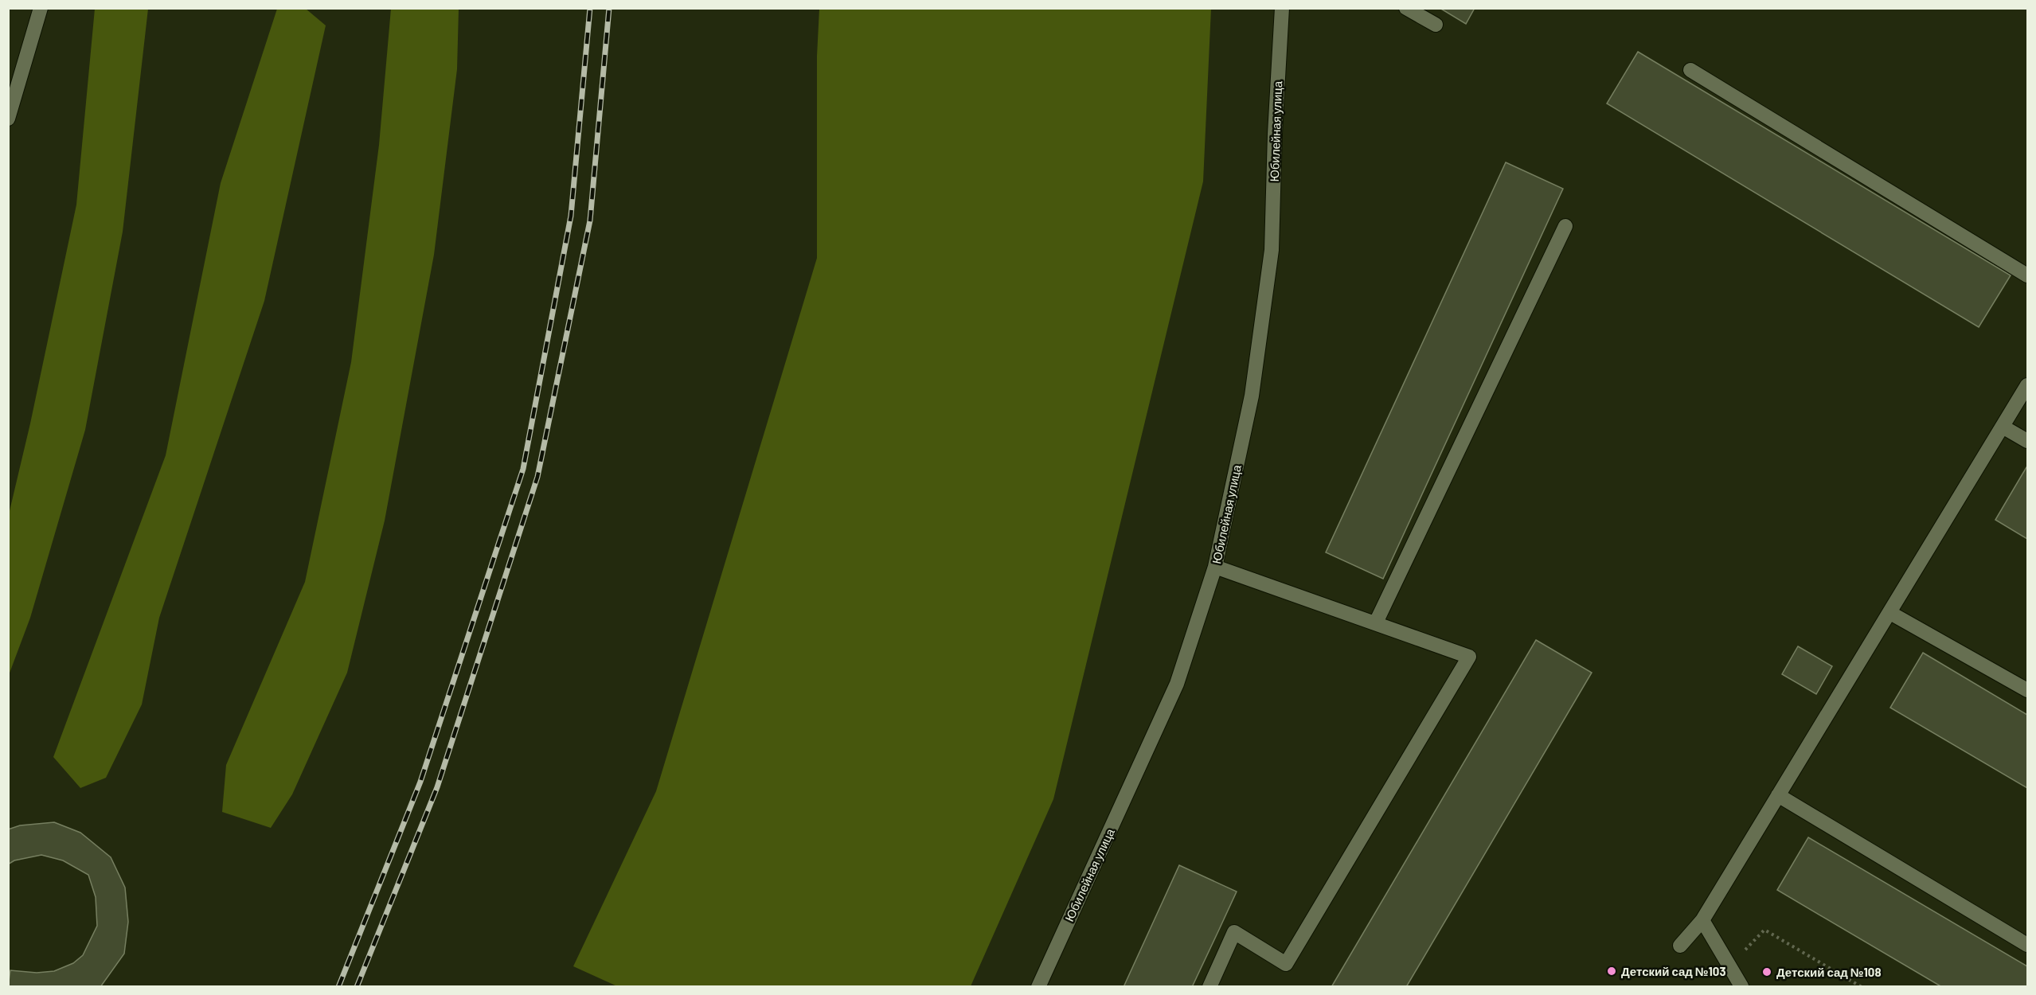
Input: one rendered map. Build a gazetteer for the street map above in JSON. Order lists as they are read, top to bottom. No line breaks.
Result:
{"streets":{"street":["Юбилейная улица"]},"places":["Детский сад №103","Детский сад №108"]}
